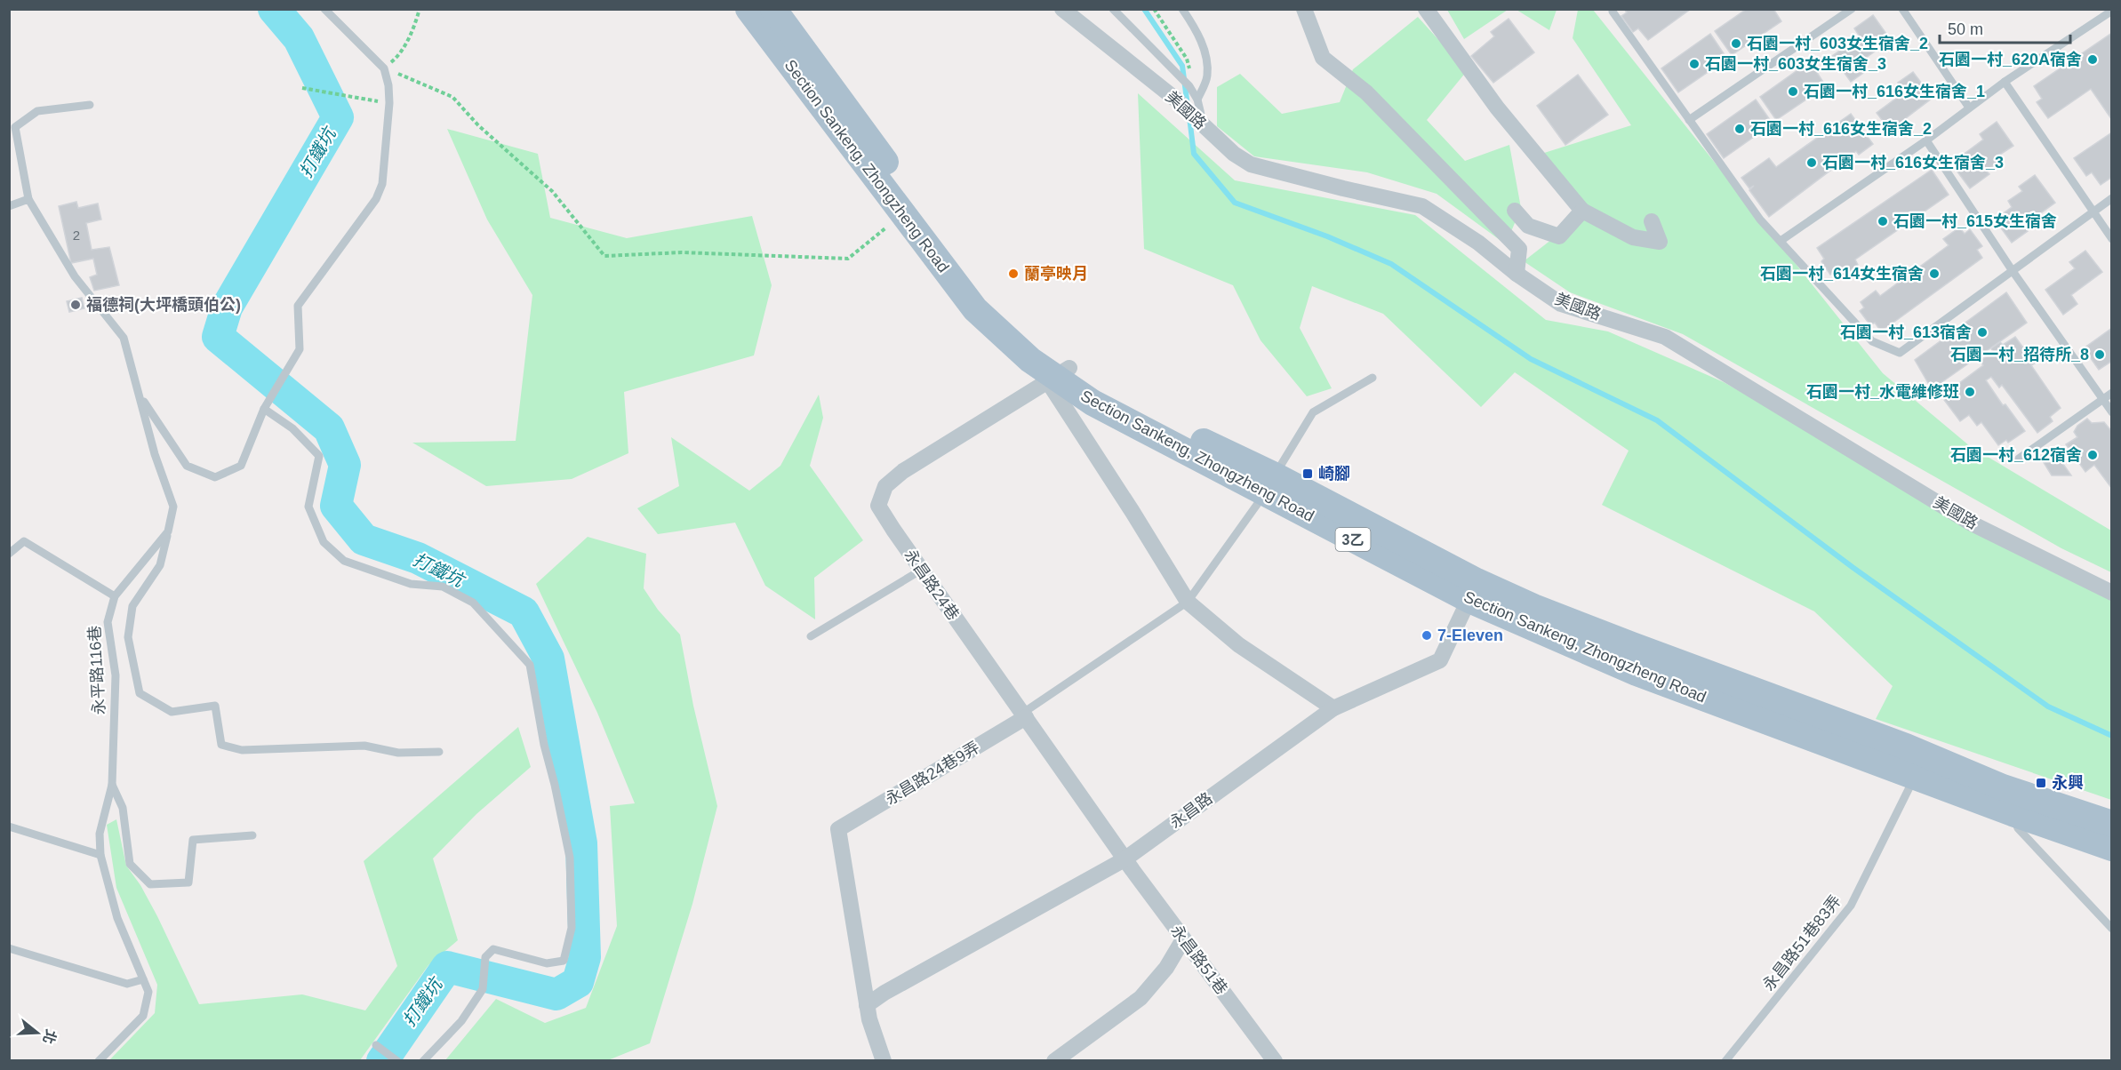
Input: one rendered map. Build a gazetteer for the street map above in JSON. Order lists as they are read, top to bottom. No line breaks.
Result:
{"streets":{"main road":["Section Sankeng, Zhongzheng Road","3乙"],"street":["美國路","永昌路24巷","永昌路24巷9弄","永昌路","永昌路51巷"],"lane":["永平路116巷","永昌路51巷83弄"]},"crossings":[["Section Sankeng, Zhongzheng Road","永昌路24巷"],["Section Sankeng, Zhongzheng Road","永昌路"],["Section Sankeng, Zhongzheng Road","永昌路51巷83弄"],["永昌路24巷","永昌路24巷9弄"],["永昌路24巷","永昌路"],["永昌路24巷","永昌路51巷"],["永昌路24巷9弄","永昌路"],["永昌路","永昌路51巷"]],"water":["打鐵坑"],"places":{"other":["石園一村_603女生宿舍_2","石園一村_620A宿舍","石園一村_603女生宿舍_3","石園一村_616女生宿舍_1","石園一村_616女生宿舍_2","石園一村_616女生宿舍_3","石園一村_615女生宿舍","蘭亭映月","石園一村_614女生宿舍","福德祠(大坪橋頭伯公)","石園一村_613宿舍","石園一村_招待所_8","石園一村_水電維修班","石園一村_612宿舍","7-Eleven"],"transit":["崎腳","永興"]},"house_numbers":["2"],"scale_bar":"50 m","north":"right"}
